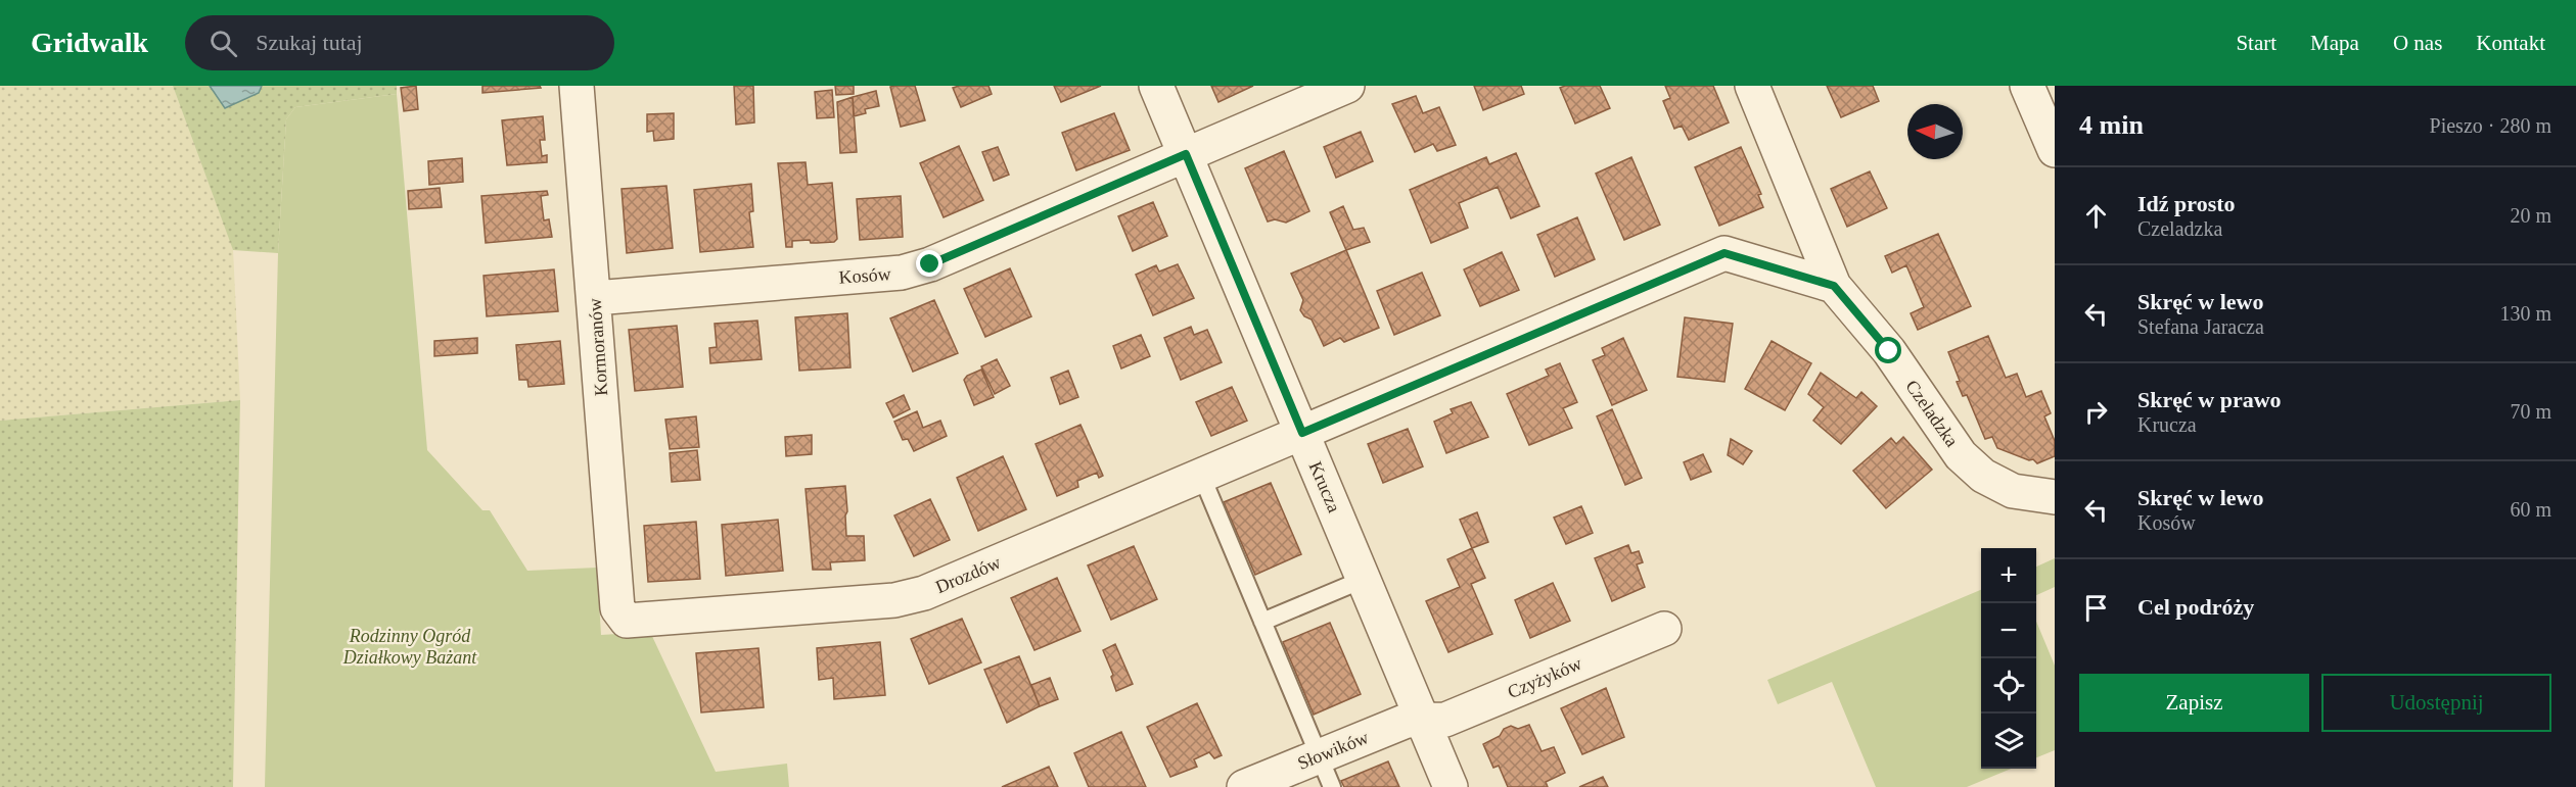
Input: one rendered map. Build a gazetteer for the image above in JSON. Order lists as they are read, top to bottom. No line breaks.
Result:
{"streets":{"street":["Kosów","Kormoranów","Czeladzka","Krucza","Drozdów","Czyżyków","Słowików"]},"crossings":[["Kosów","Kormoranów"],["Kosów","Krucza"],["Kormoranów","Drozdów"],["Czeladzka","Drozdów"],["Krucza","Drozdów"],["Krucza","Czyżyków"],["Krucza","Słowików"],["Czyżyków","Słowików"]],"parks":["Rodzinny Ogród Działkowy Bażant"],"north":"left","page":{"header":"Gridwalk","search":"Szukaj tutaj","nav":["Start","Mapa","O nas","Kontakt"],"heading":["4 min","Pieszo · 280 m"],"list":[["Idź prosto","Czeladzka","20 m"],["Skręć w lewo","Stefana Jaracza","130 m"],["Skręć w prawo","Krucza","70 m"],["Skręć w lewo","Kosów","60 m"],"Cel podróży"],"map_buttons":["+","−"],"buttons":["Zapisz","Udostępnij"]}}
